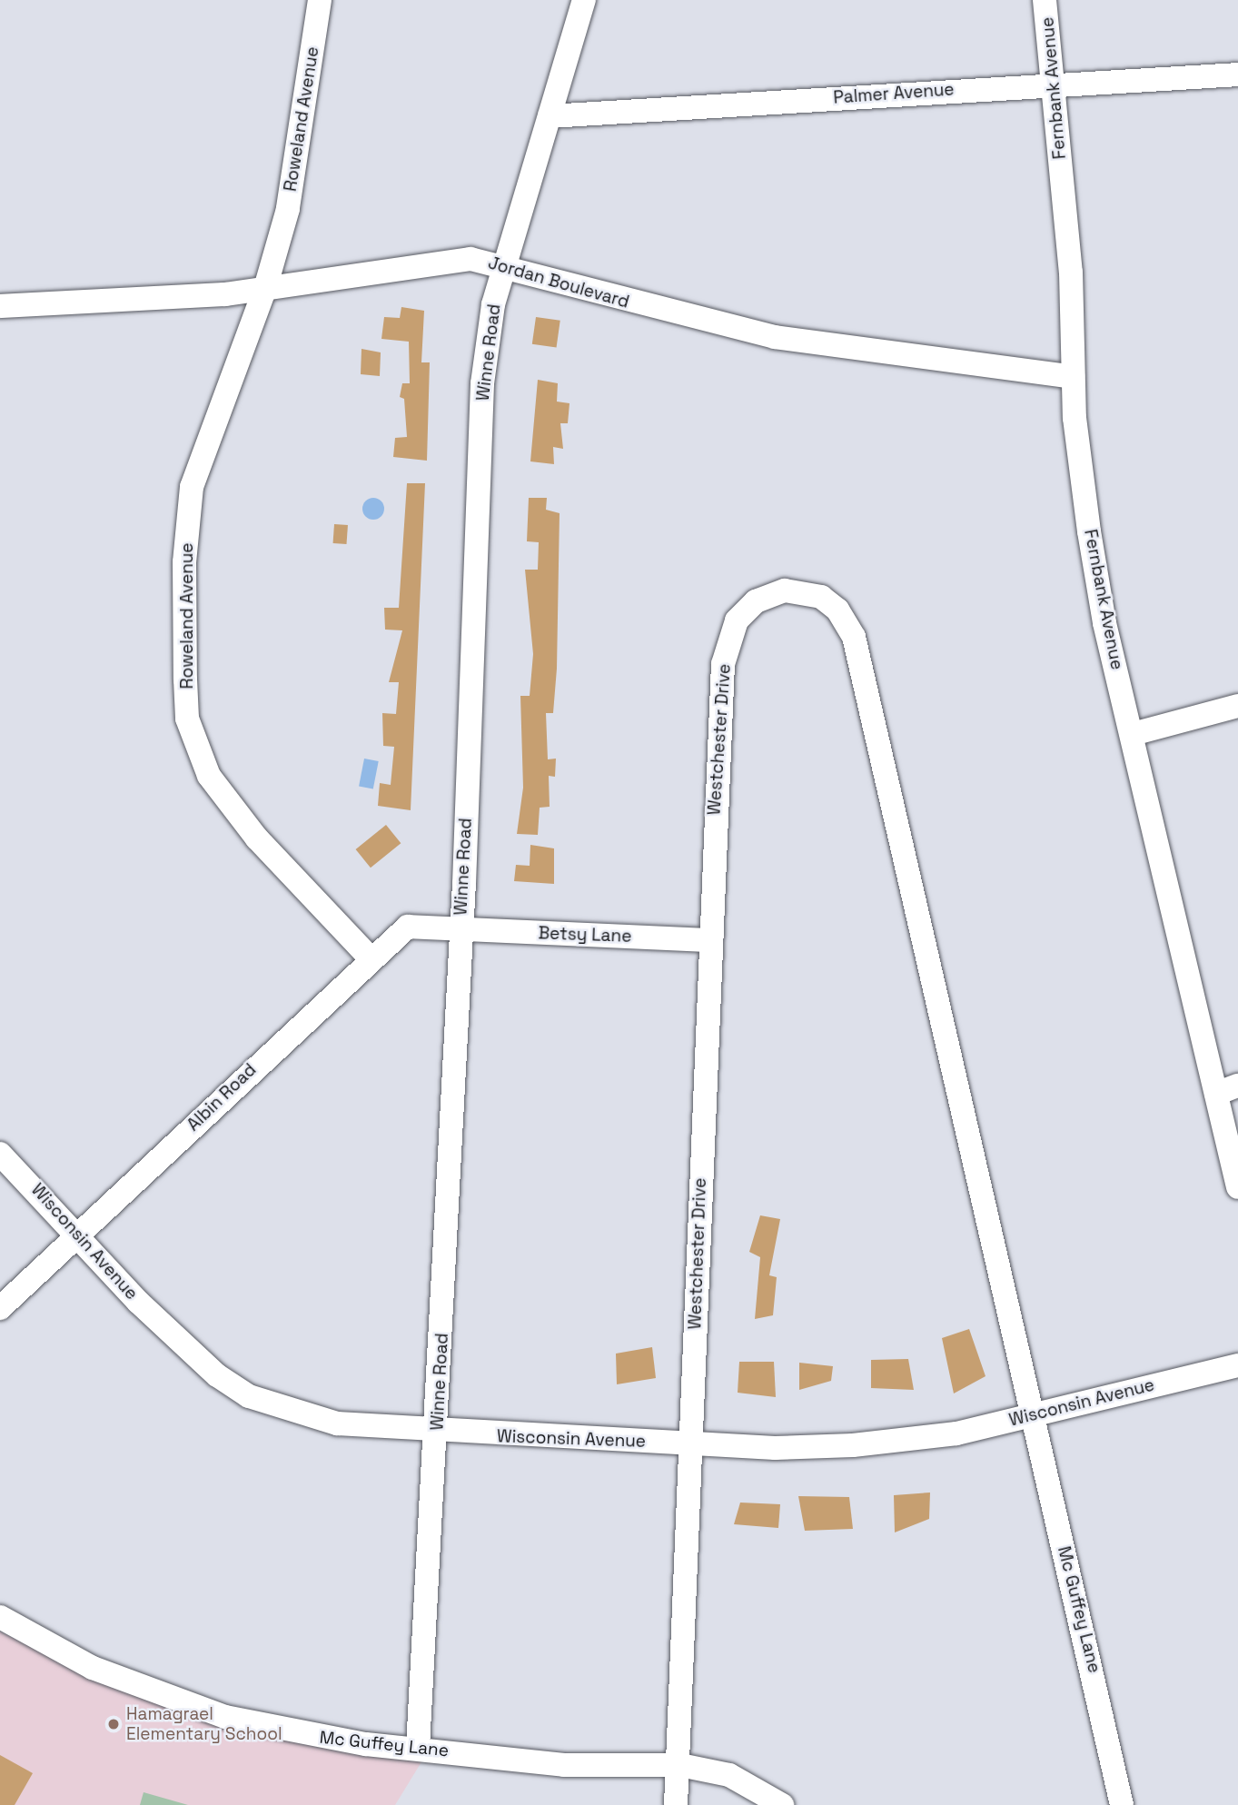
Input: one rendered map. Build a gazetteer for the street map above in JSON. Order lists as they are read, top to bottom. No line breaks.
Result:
{"streets":{"street":["Fernbank Avenue","Palmer Avenue","Roweland Avenue","Jordan Boulevard","Winne Road","Westchester Drive","Betsy Lane","Albin Road","Wisconsin Avenue","Mc Guffey Lane"]},"crossings":[["Fernbank Avenue","Palmer Avenue"],["Fernbank Avenue","Jordan Boulevard"],["Palmer Avenue","Winne Road"],["Roweland Avenue","Jordan Boulevard"],["Roweland Avenue","Albin Road"],["Jordan Boulevard","Winne Road"],["Winne Road","Betsy Lane"],["Winne Road","Albin Road"],["Winne Road","Wisconsin Avenue"],["Winne Road","Mc Guffey Lane"],["Westchester Drive","Betsy Lane"],["Westchester Drive","Wisconsin Avenue"],["Westchester Drive","Mc Guffey Lane"],["Betsy Lane","Albin Road"],["Albin Road","Wisconsin Avenue"],["Wisconsin Avenue","Mc Guffey Lane"]],"places":["Hamagrael Elementary School"]}
